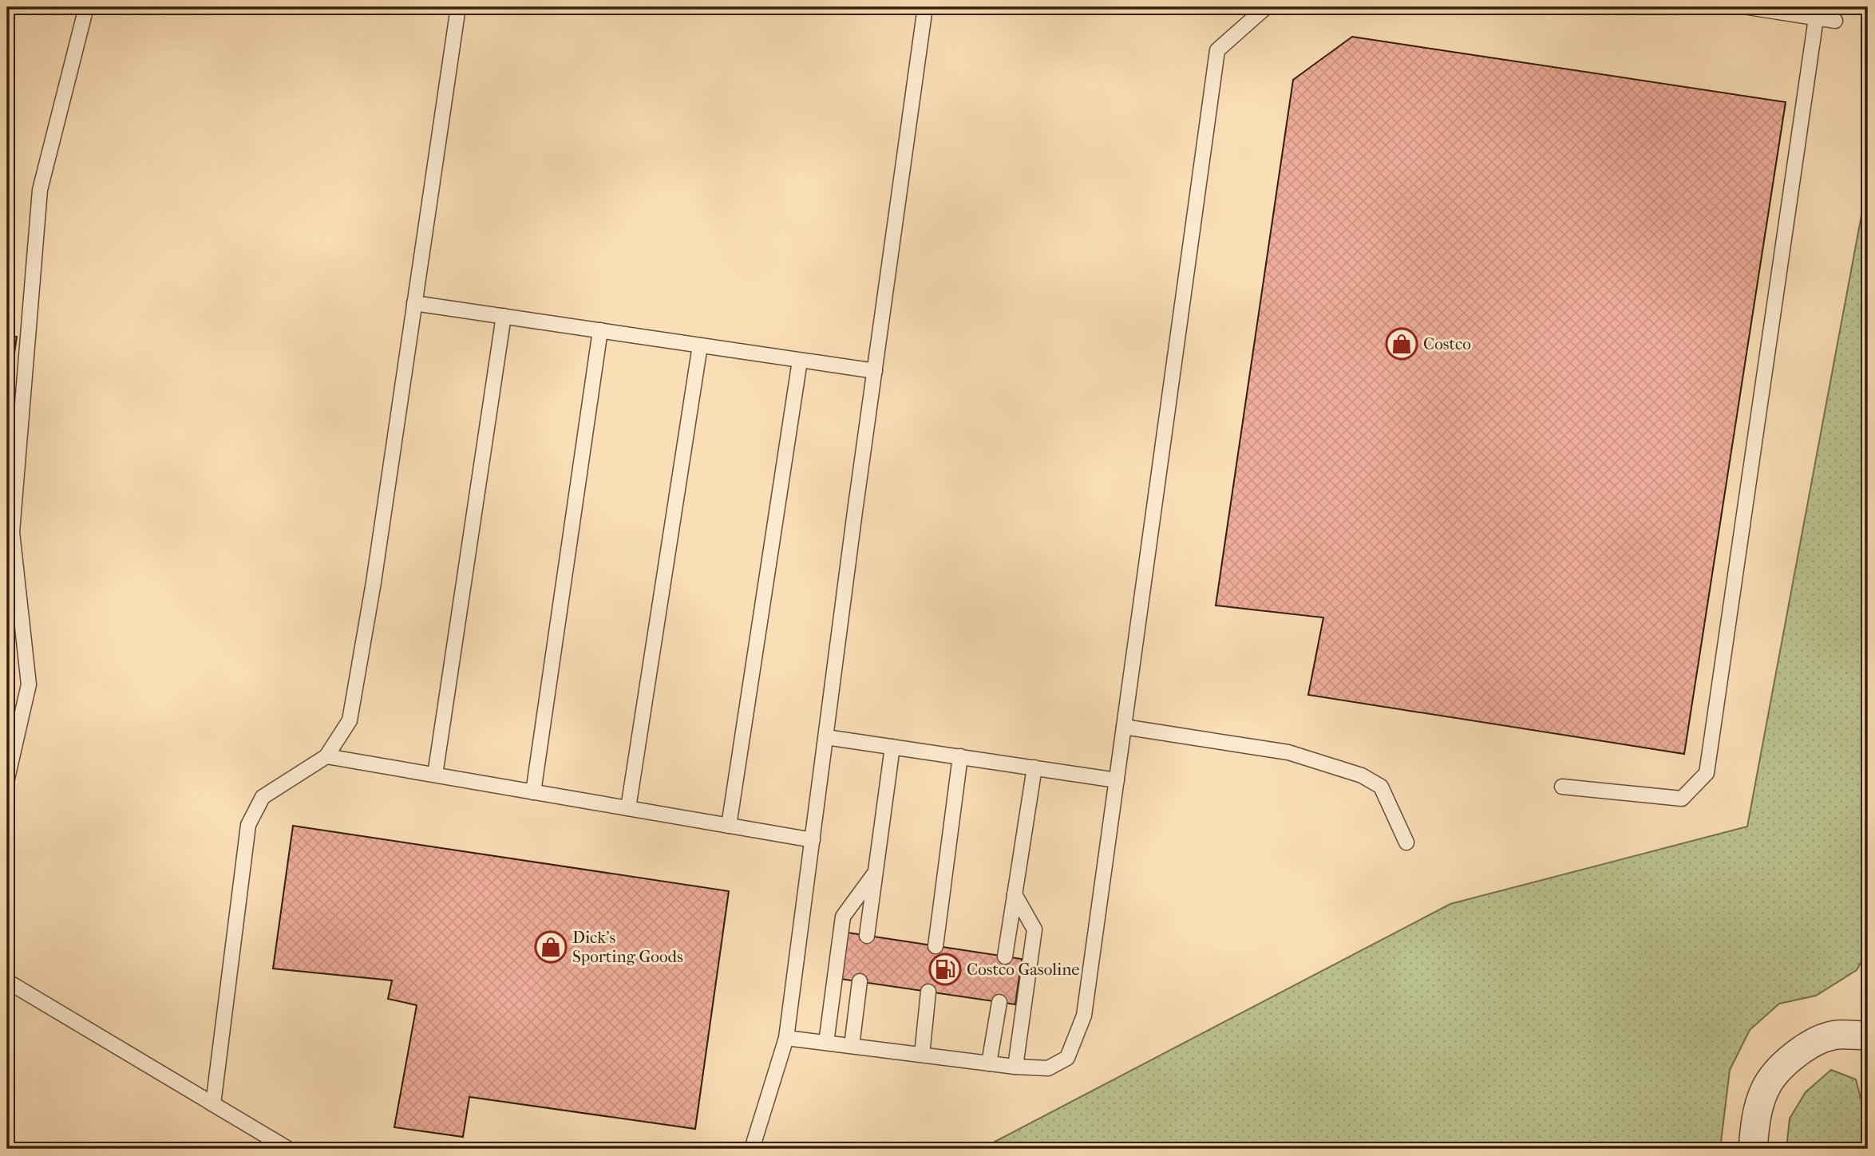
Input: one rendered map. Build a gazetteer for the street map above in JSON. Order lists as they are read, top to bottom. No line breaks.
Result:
{"places":{"shop":["Costco","Dick's Sporting Goods"],"fuel station":["Costco Gasoline"]}}
